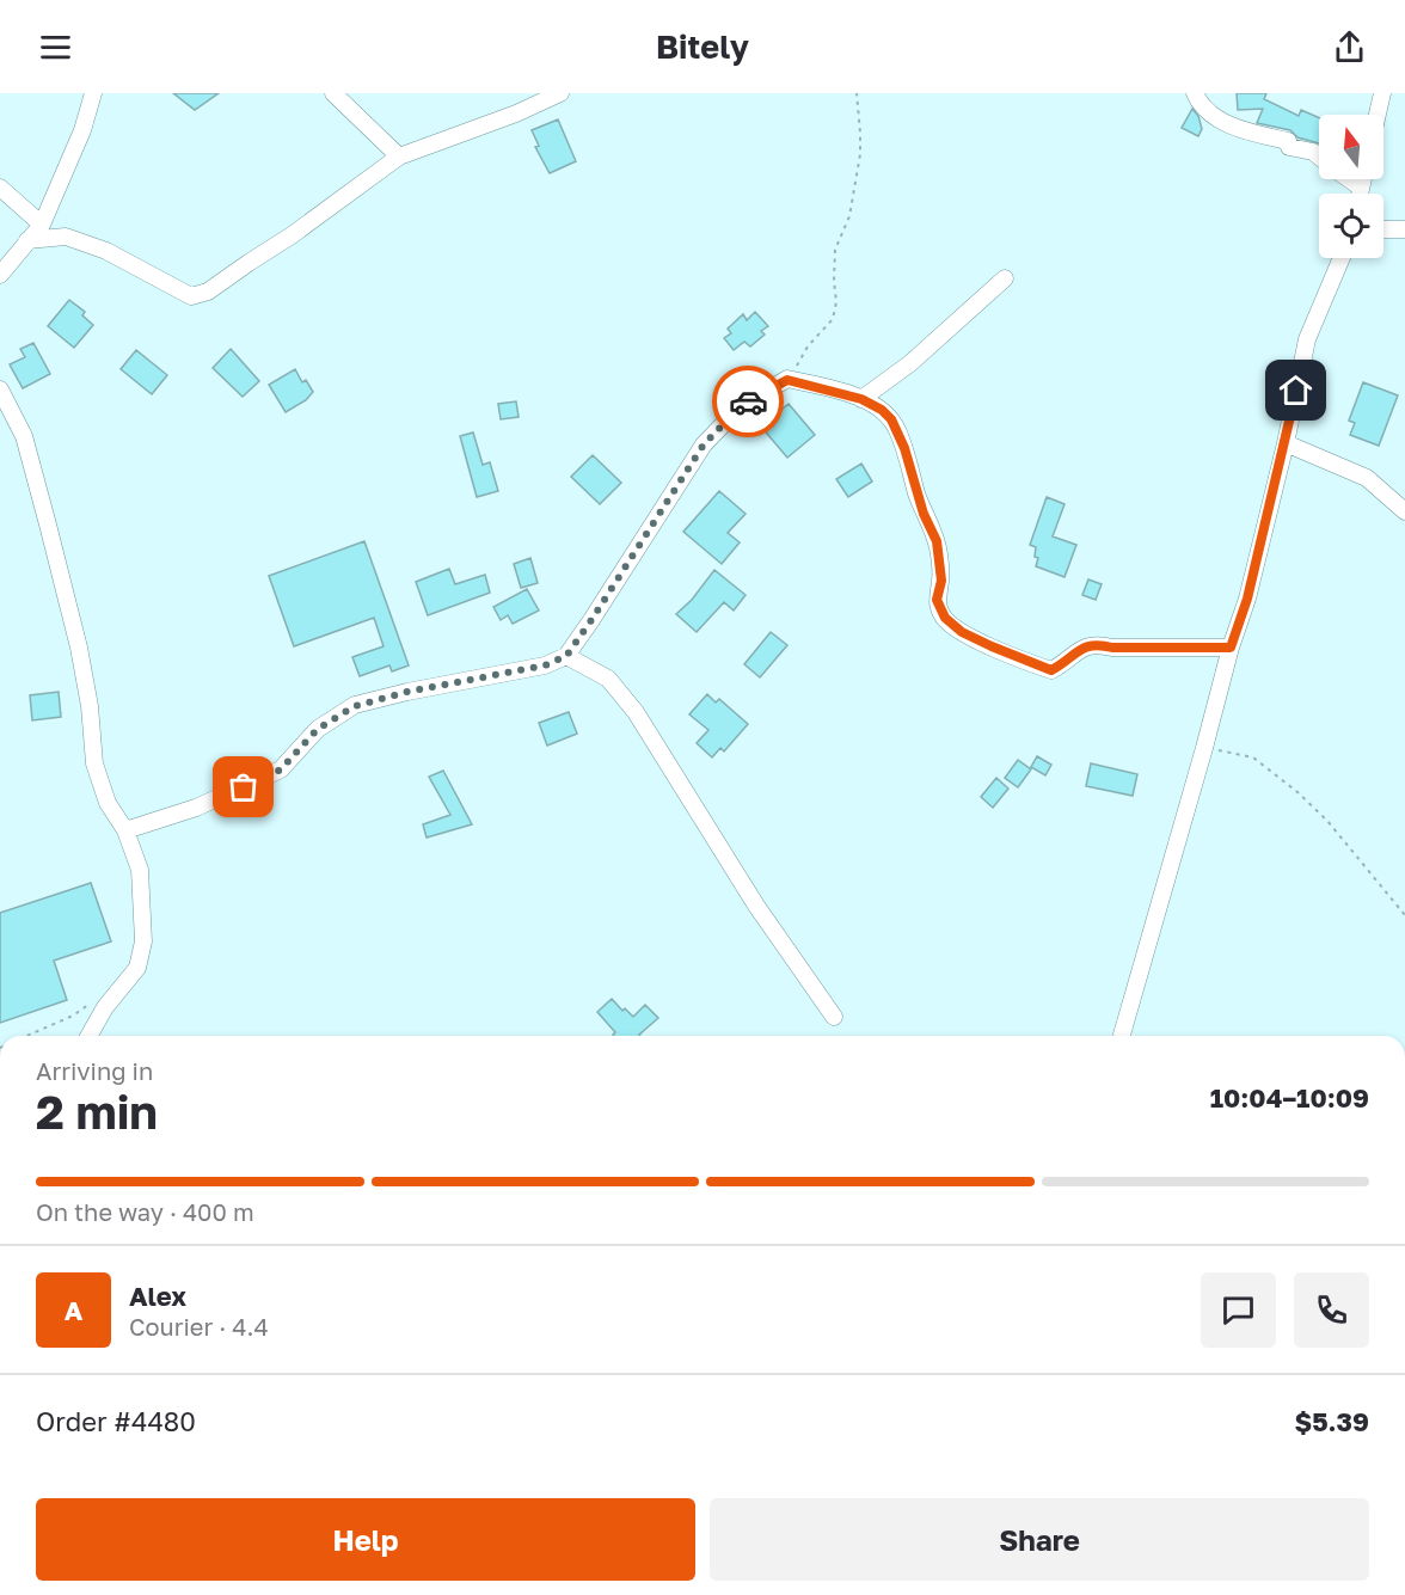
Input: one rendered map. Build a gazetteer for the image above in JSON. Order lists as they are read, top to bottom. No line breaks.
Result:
{"north":"top","page":{"header":"Bitely","heading":["2 min","Arriving in","10:04–10:09"],"panel":["Alex","Courier · 4.4","Order #4480","$5.39"],"bar":"On the way · 400 m","round":"A","buttons":["Help","Share"]}}
